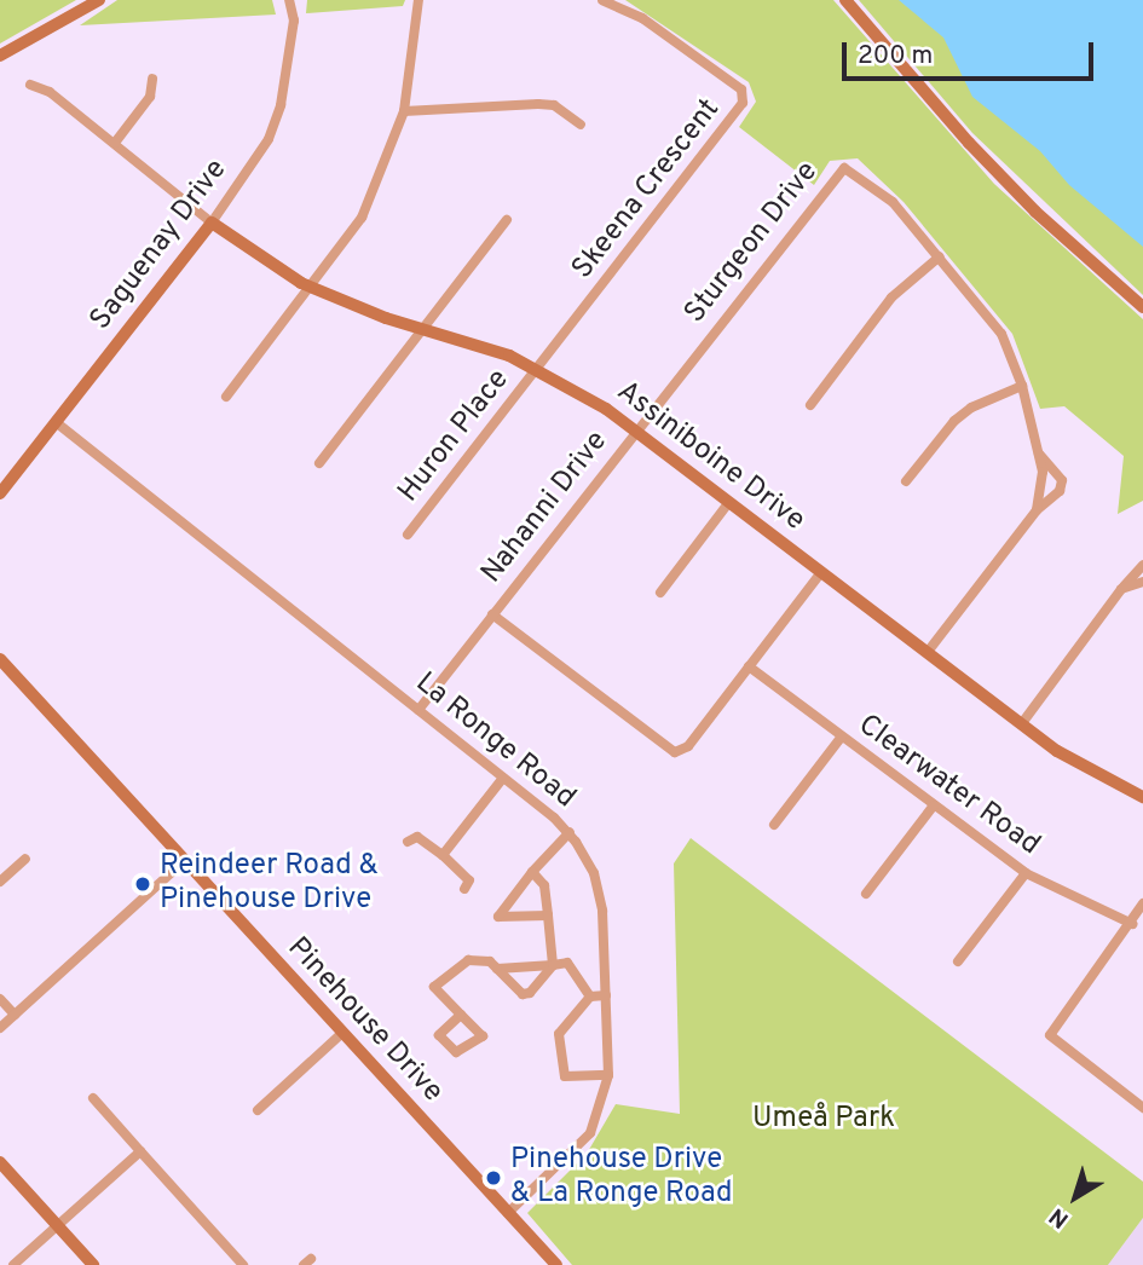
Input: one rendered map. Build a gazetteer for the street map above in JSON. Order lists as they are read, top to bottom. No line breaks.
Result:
{"streets":{"street":["Skeena Crescent","Sturgeon Drive","Saguenay Drive","Huron Place","Assiniboine Drive","Nahanni Drive","La Ronge Road","Clearwater Road","Pinehouse Drive"]},"crossings":[["Skeena Crescent","Huron Place"],["Skeena Crescent","Assiniboine Drive"],["Sturgeon Drive","Assiniboine Drive"],["Sturgeon Drive","Nahanni Drive"],["Saguenay Drive","Assiniboine Drive"],["Saguenay Drive","La Ronge Road"],["Huron Place","Assiniboine Drive"],["Assiniboine Drive","Nahanni Drive"],["Nahanni Drive","La Ronge Road"],["Nahanni Drive","Clearwater Road"],["La Ronge Road","Pinehouse Drive"]],"parks":["Umeå Park"],"places":["Reindeer Road & Pinehouse Drive","Pinehouse Drive & La Ronge Road"],"scale_bar":"200 m","north":"bottom left"}
